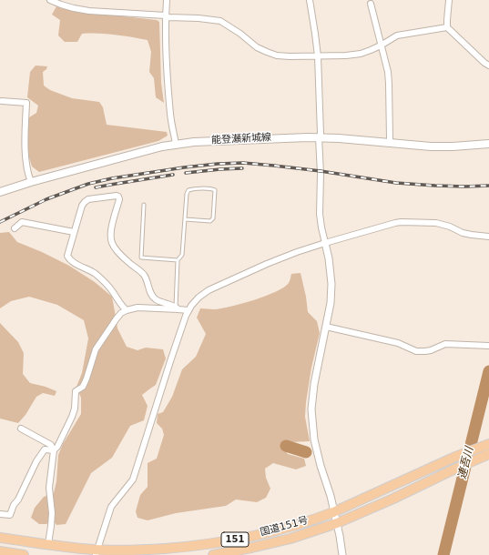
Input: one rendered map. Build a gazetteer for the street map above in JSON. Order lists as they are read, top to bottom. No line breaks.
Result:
{"streets":{"highway":["国道151号","151"],"main road":["能登瀬新城線"]},"water":["連吾川"]}
